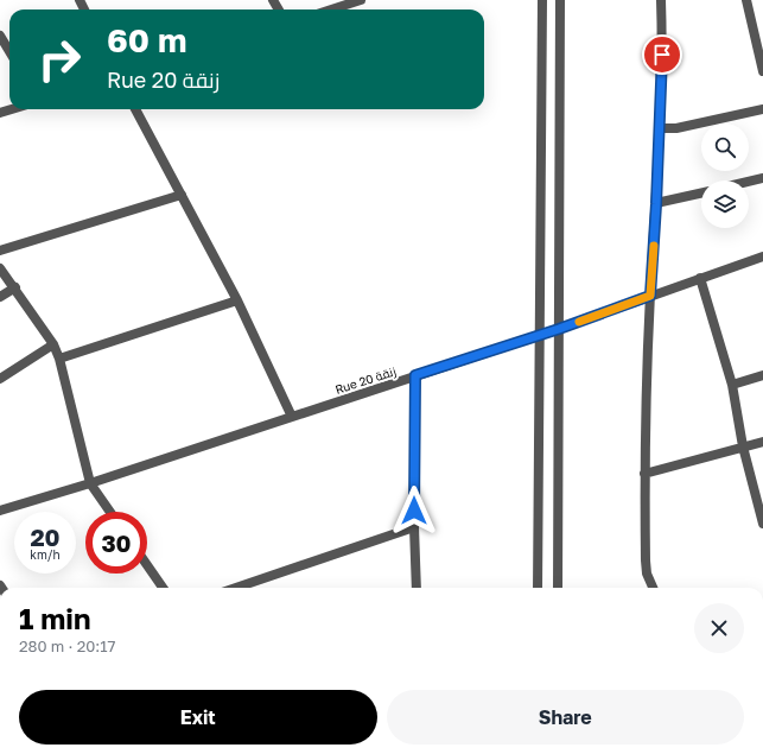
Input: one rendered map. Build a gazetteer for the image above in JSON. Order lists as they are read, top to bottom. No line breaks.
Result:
{"streets":{"street":["Rue 20 زنقة"]},"page":{"turn":["60 m","Rue 20 زنقة"],"speed":"20 km/h","limit":"30","heading":["1 min","280 m · 20:17"],"buttons":["Exit","Share"]}}
